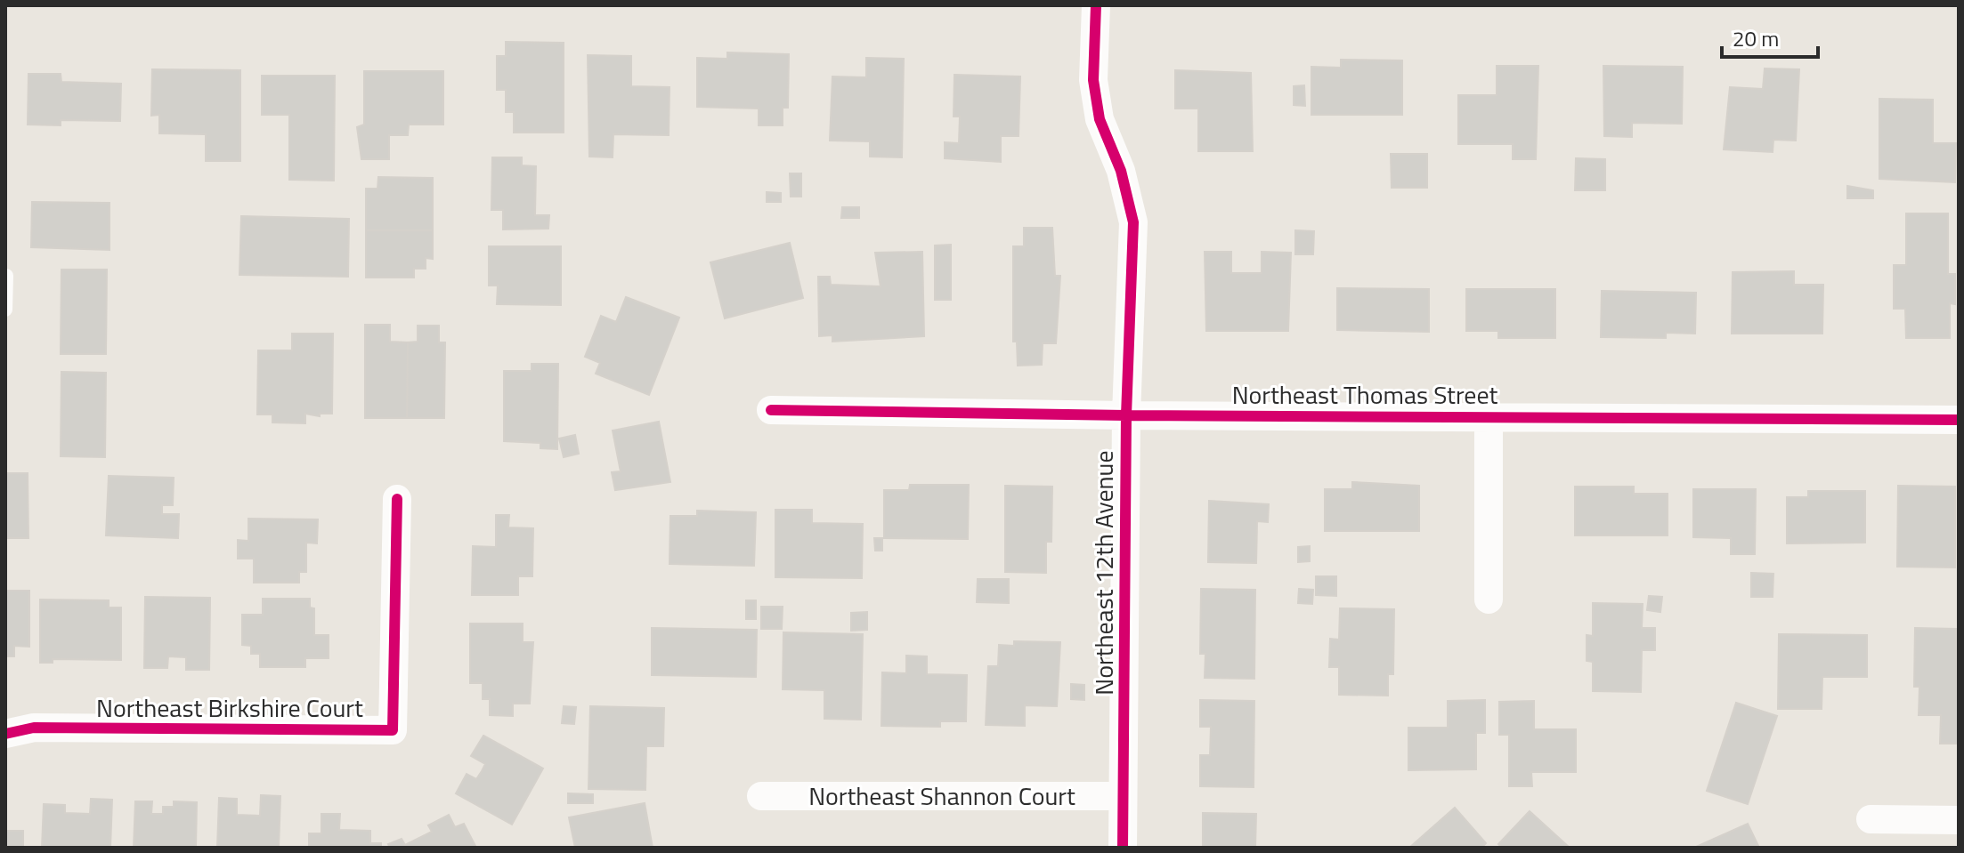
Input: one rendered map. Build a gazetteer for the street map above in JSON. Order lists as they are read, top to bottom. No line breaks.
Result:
{"streets":{"street":["Northeast Thomas Street","Northeast 12th Avenue","Northeast Birkshire Court","Northeast Shannon Court"]},"crossings":[["Northeast Thomas Street","Northeast 12th Avenue"],["Northeast 12th Avenue","Northeast Shannon Court"]],"scale_bar":"20 m"}
